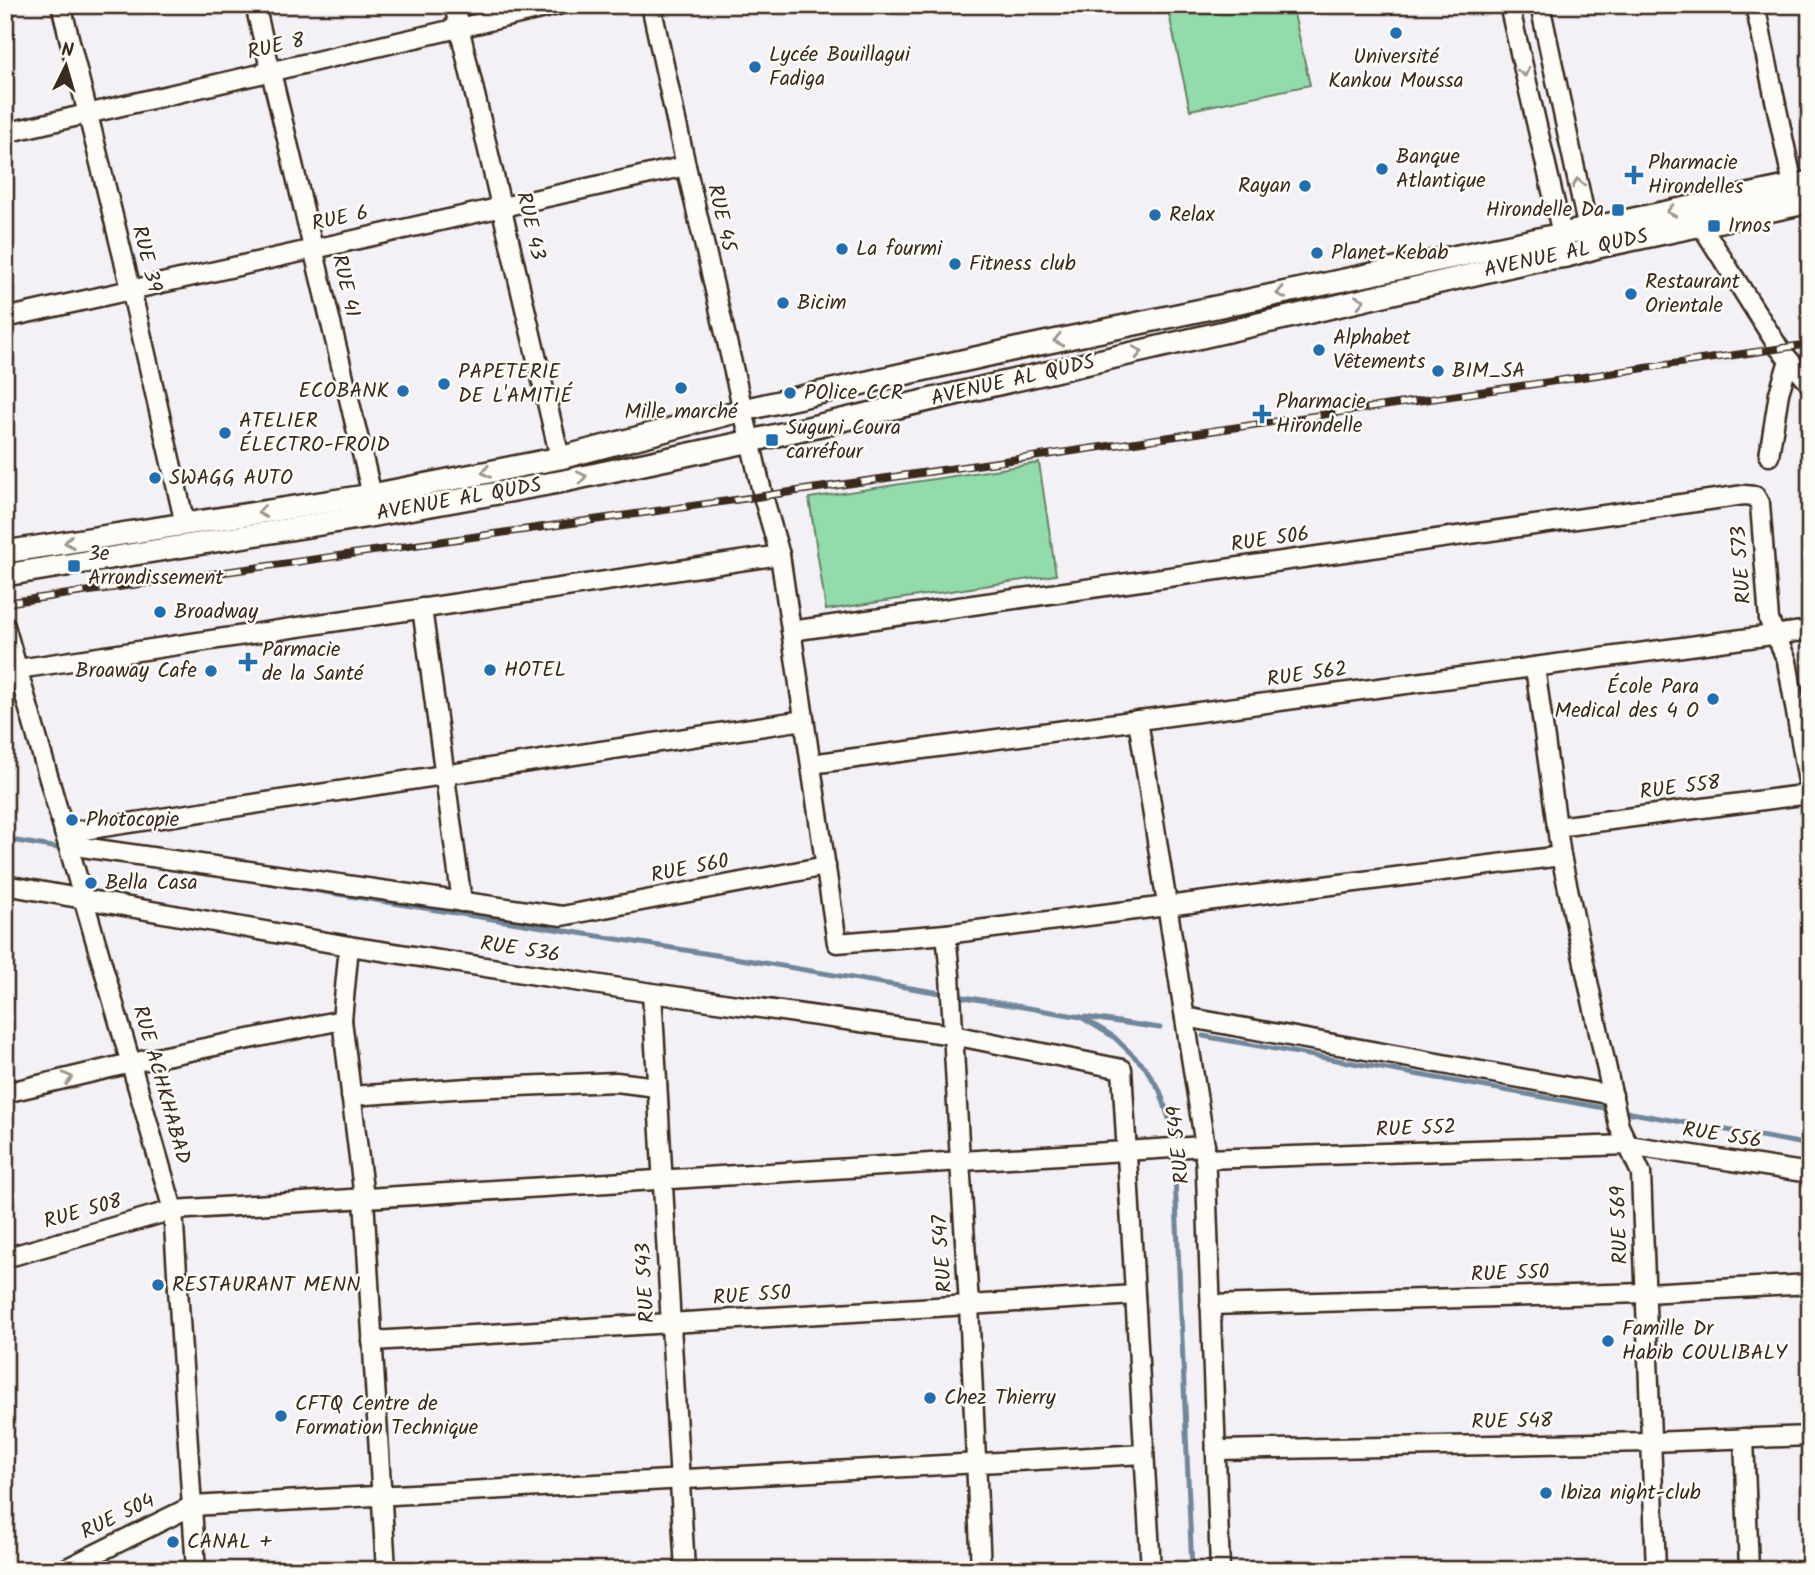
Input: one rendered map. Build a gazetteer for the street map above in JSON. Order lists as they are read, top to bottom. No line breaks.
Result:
{"streets":{"main road":["AVENUE AL QUDS"],"street":["RUE 8","RUE 45","RUE 6","RUE 43","RUE 39","RUE 41","RUE 506","RUE 573","RUE 562","RUE 558","RUE 560","RUE 536","RUE ACHKHABAD","RUE 552","RUE 556","RUE 549","RUE 508","RUE 569","RUE 547","RUE 550","RUE 543","RUE 548","RUE 504"]},"crossings":[["RUE 8","RUE 43"],["RUE 8","RUE 39"],["RUE 8","RUE 41"],["RUE 45","RUE 6"],["RUE 45","AVENUE AL QUDS"],["RUE 45","RUE 506"],["RUE 45","RUE 562"],["RUE 45","RUE 560"],["RUE 45","RUE 547"],["RUE 6","RUE 43"],["RUE 6","RUE 39"],["RUE 6","RUE 41"],["RUE 43","AVENUE AL QUDS"],["AVENUE AL QUDS","RUE 39"],["AVENUE AL QUDS","RUE 41"],["RUE 506","RUE 573"],["RUE 573","RUE 562"],["RUE 573","RUE 558"],["RUE 562","RUE 549"],["RUE 560","RUE ACHKHABAD"],["RUE 536","RUE ACHKHABAD"],["RUE 536","RUE 552"],["RUE 536","RUE 547"],["RUE 536","RUE 543"],["RUE ACHKHABAD","RUE 508"],["RUE ACHKHABAD","RUE 504"],["RUE 552","RUE 556"],["RUE 552","RUE 549"],["RUE 552","RUE 508"],["RUE 552","RUE 569"],["RUE 552","RUE 547"],["RUE 552","RUE 543"],["RUE 556","RUE 569"],["RUE 549","RUE 550"],["RUE 549","RUE 548"],["RUE 508","RUE 543"],["RUE 569","RUE 550"],["RUE 569","RUE 548"],["RUE 547","RUE 550"],["RUE 550","RUE 543"]],"places":{"other":["Université Kankou Moussa","Lycée Bouillagui Fadiga","Banque Atlantique","Rayan","Relax","La fourmi","Planet Kebab","Fitness club","Restaurant Orientale","Bicim","Alphabet Vêtements","BIM_SA","PAPETERIE DE L'AMITIÉ","Mille marché","ECOBANK","POlice CCR","ATELIER ÉLECTRO-FROID","SWAGG AUTO","Broadway","HOTEL","Broaway Cafe","École Para Medical des 4 O","Photocopie","Bella Casa","RESTAURANT MENN","Famille Dr Habib COULIBALY","Chez Thierry","CFTQ Centre de Formation Technique","Ibiza night-club","CANAL +"],"health":["Pharmacie Hirondelles","Pharmacie Hirondelle","Parmacie de la Santé"],"transit":["Hirondelle Da","Irnos","Suguni Coura carréfour","3e Arrondissement"]},"north":"top"}
